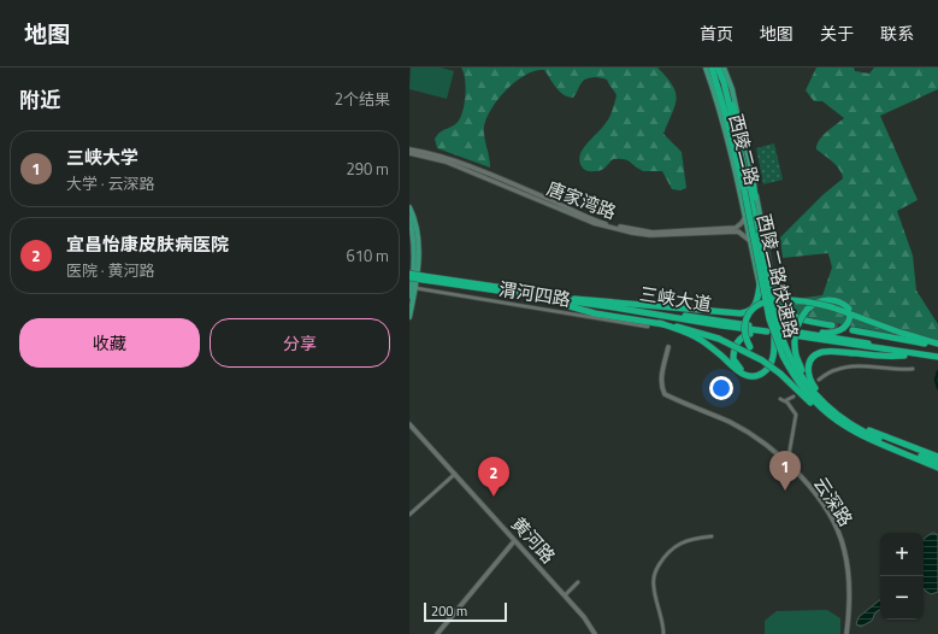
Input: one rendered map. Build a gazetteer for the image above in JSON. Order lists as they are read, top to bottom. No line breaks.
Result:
{"streets":{"highway":["西陵二路快速路","三峡大道"],"main road":["西陵二路","唐家湾路","云深路","黄河路"],"street":["渭河四路"]},"crossings":[["西陵二路","唐家湾路"]],"scale_bar":"200 m","page":{"header":"地图","nav":["首页","地图","关于","联系"],"heading":["附近","2个结果"],"list":[{"mark":"1","name":"三峡大学","note":"大学 · 云深路","value":"290 m"},{"mark":"2","name":"宜昌怡康皮肤病医院","note":"医院 · 黄河路","value":"610 m"}],"buttons":["收藏","分享"],"pins":["1","2"],"map_buttons":["+","−"],"scale":"200 m"}}
